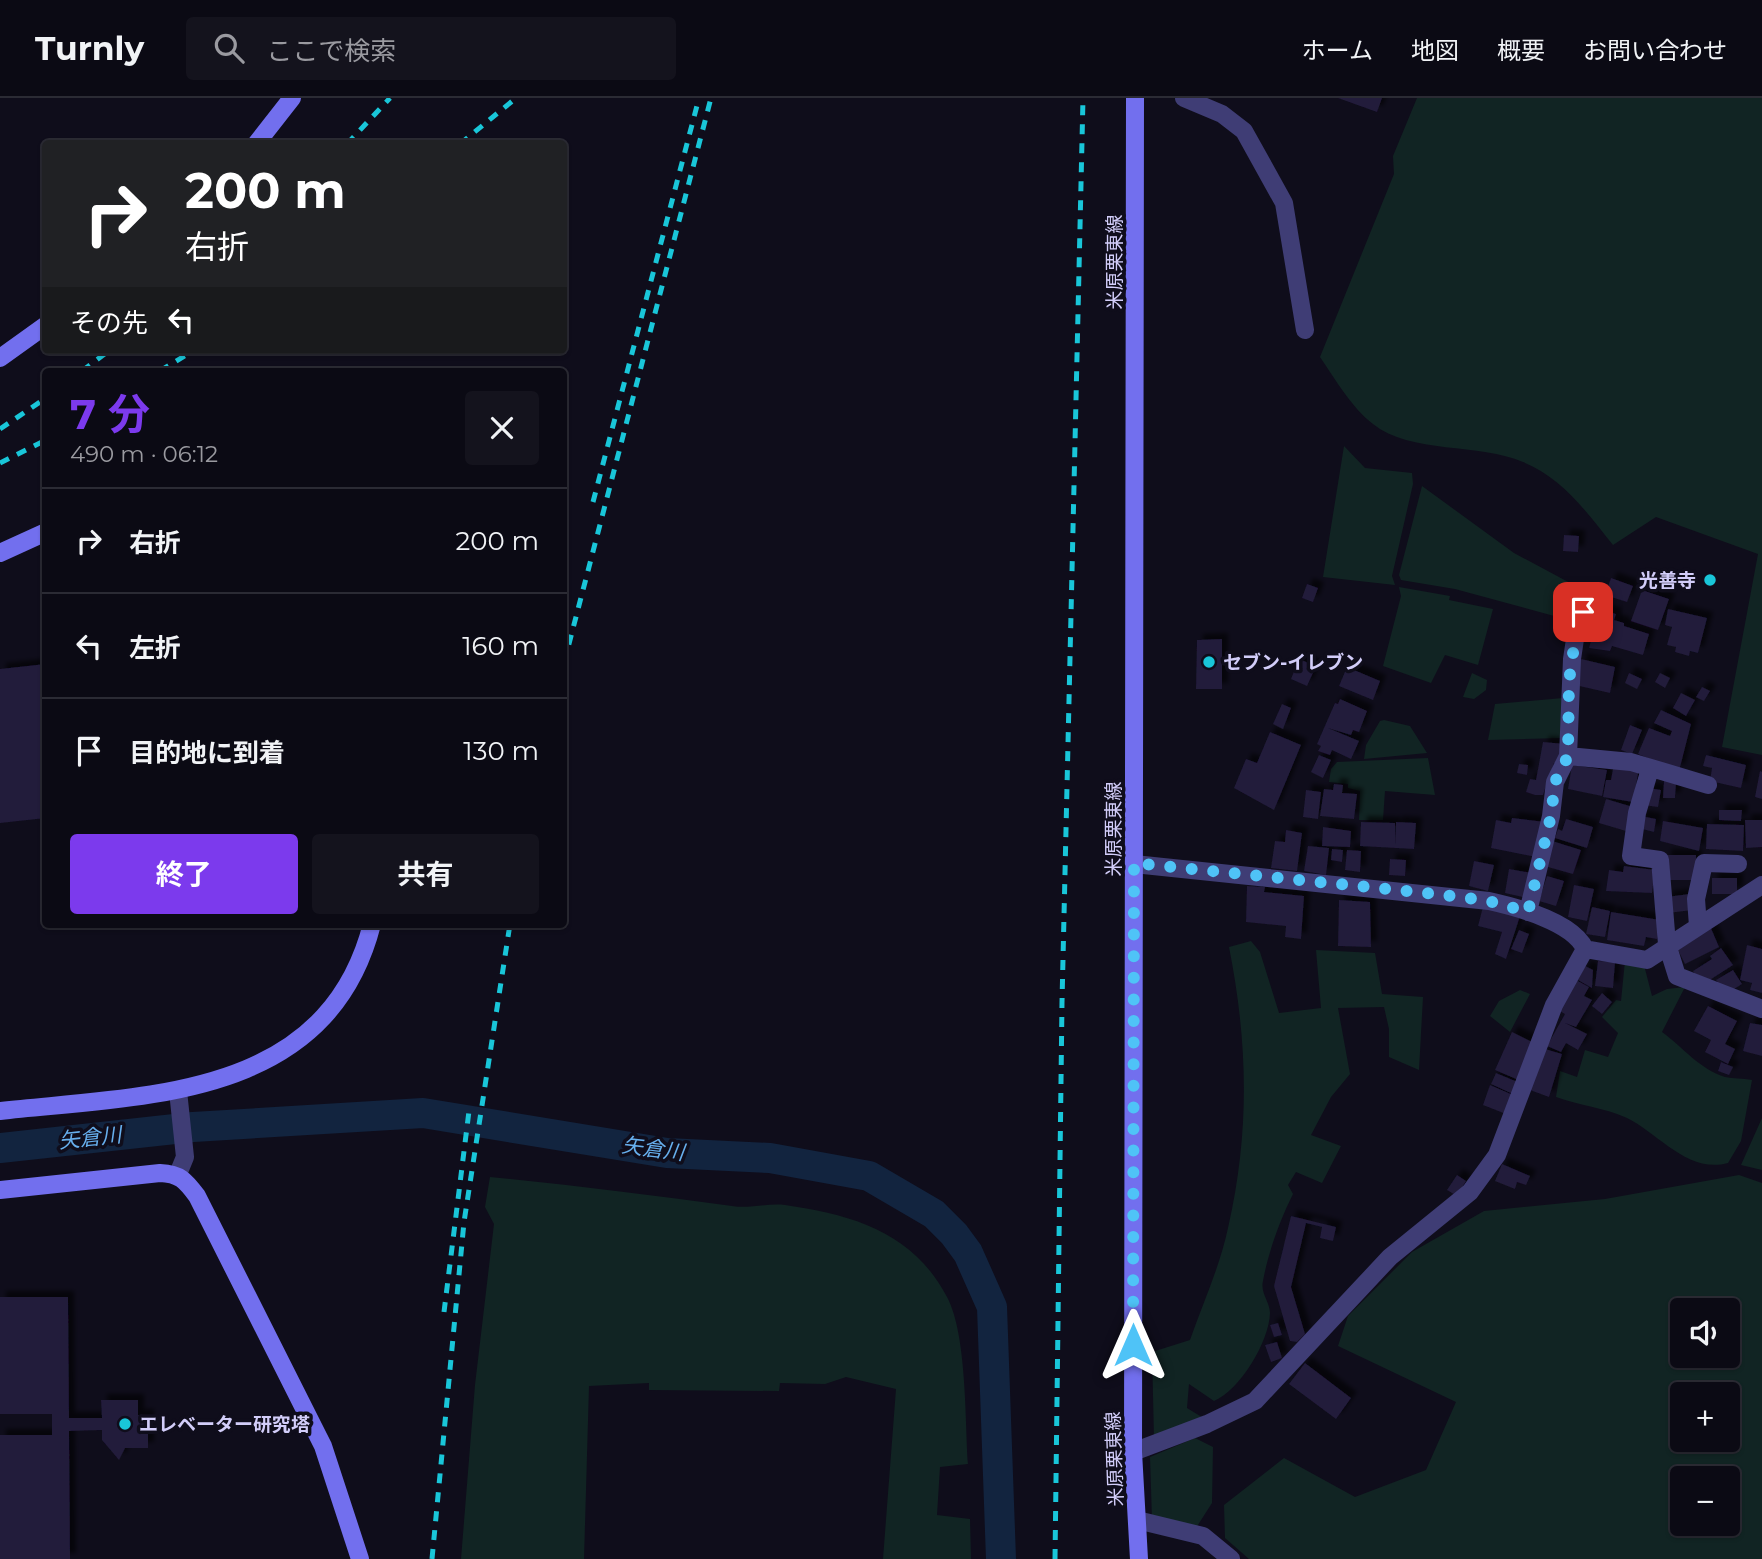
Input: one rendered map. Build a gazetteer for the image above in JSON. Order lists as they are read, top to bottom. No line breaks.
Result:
{"streets":{"main road":["米原栗東線"]},"water":["矢倉川"],"places":["光善寺","セブン-イレブン","エレベーター研究塔"],"page":{"header":"Turnly","search":"ここで検索","nav":["ホーム","地図","概要","お問い合わせ"],"turn":["200 m","右折"],"then":"その先","heading":["7 分","490 m · 06:12"],"list":[{"name":"右折","value":"200 m"},{"name":"左折","value":"160 m"},{"name":"目的地に到着","value":"130 m"}],"buttons":["終了","共有"],"map_buttons":["+","−"]}}
